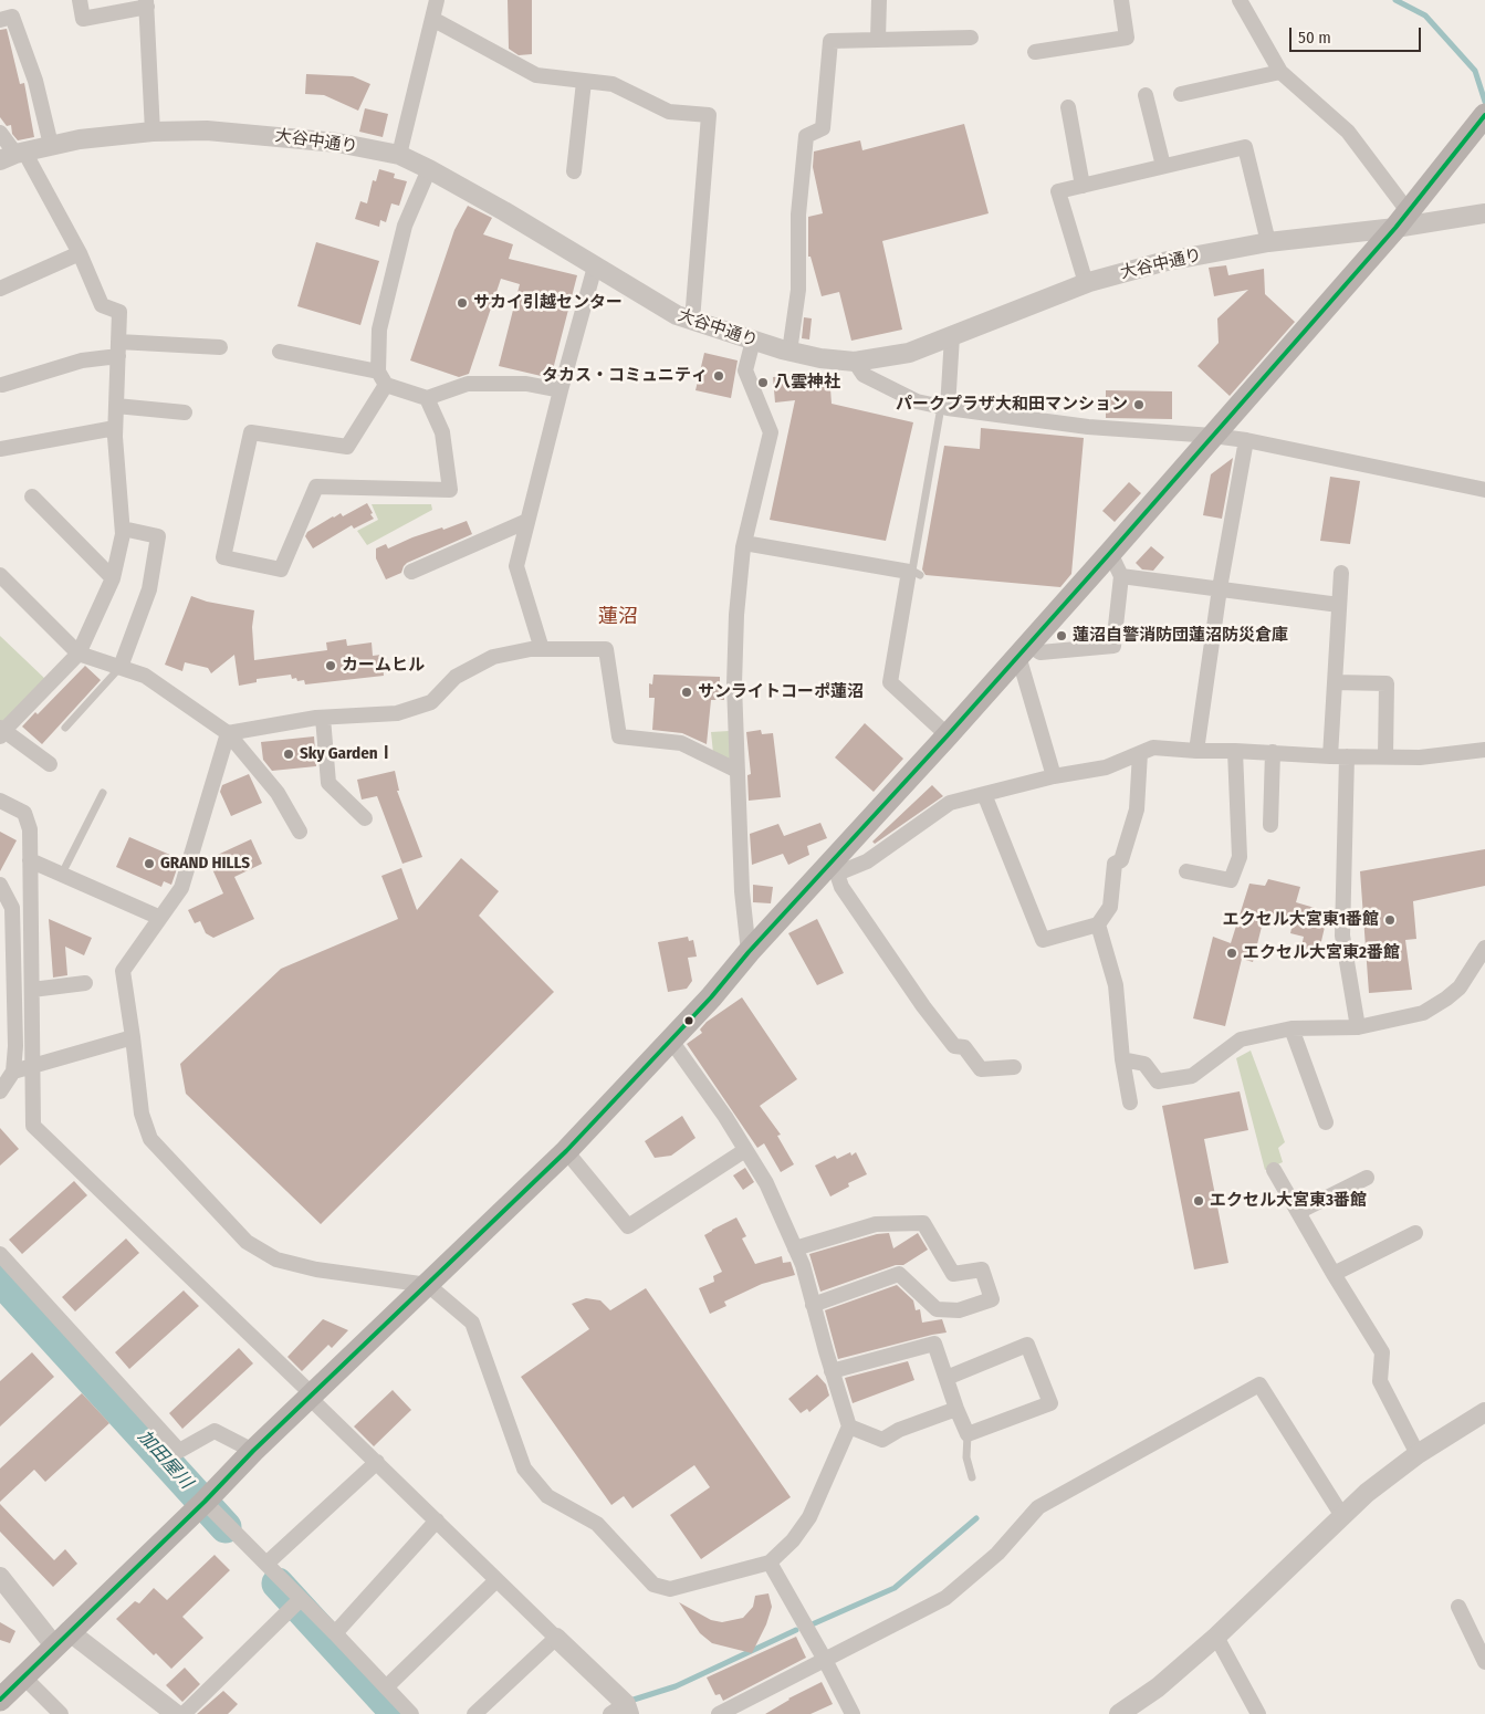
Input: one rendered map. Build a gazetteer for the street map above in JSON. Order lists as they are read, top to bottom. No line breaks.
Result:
{"streets":{"street":["大谷中通り"]},"districts":["蓮沼"],"water":["加田屋川"],"places":["サカイ引越センター","タカス・コミュニティ","八雲神社","パークプラザ大和田マンション","蓮沼自警消防団蓮沼防災倉庫","カームヒル","サンライトコーポ蓮沼","Sky GardenⅠ","GRAND HILLS","エクセル大宮東1番館","エクセル大宮東2番館","エクセル大宮東3番館"],"scale_bar":"50 m"}
